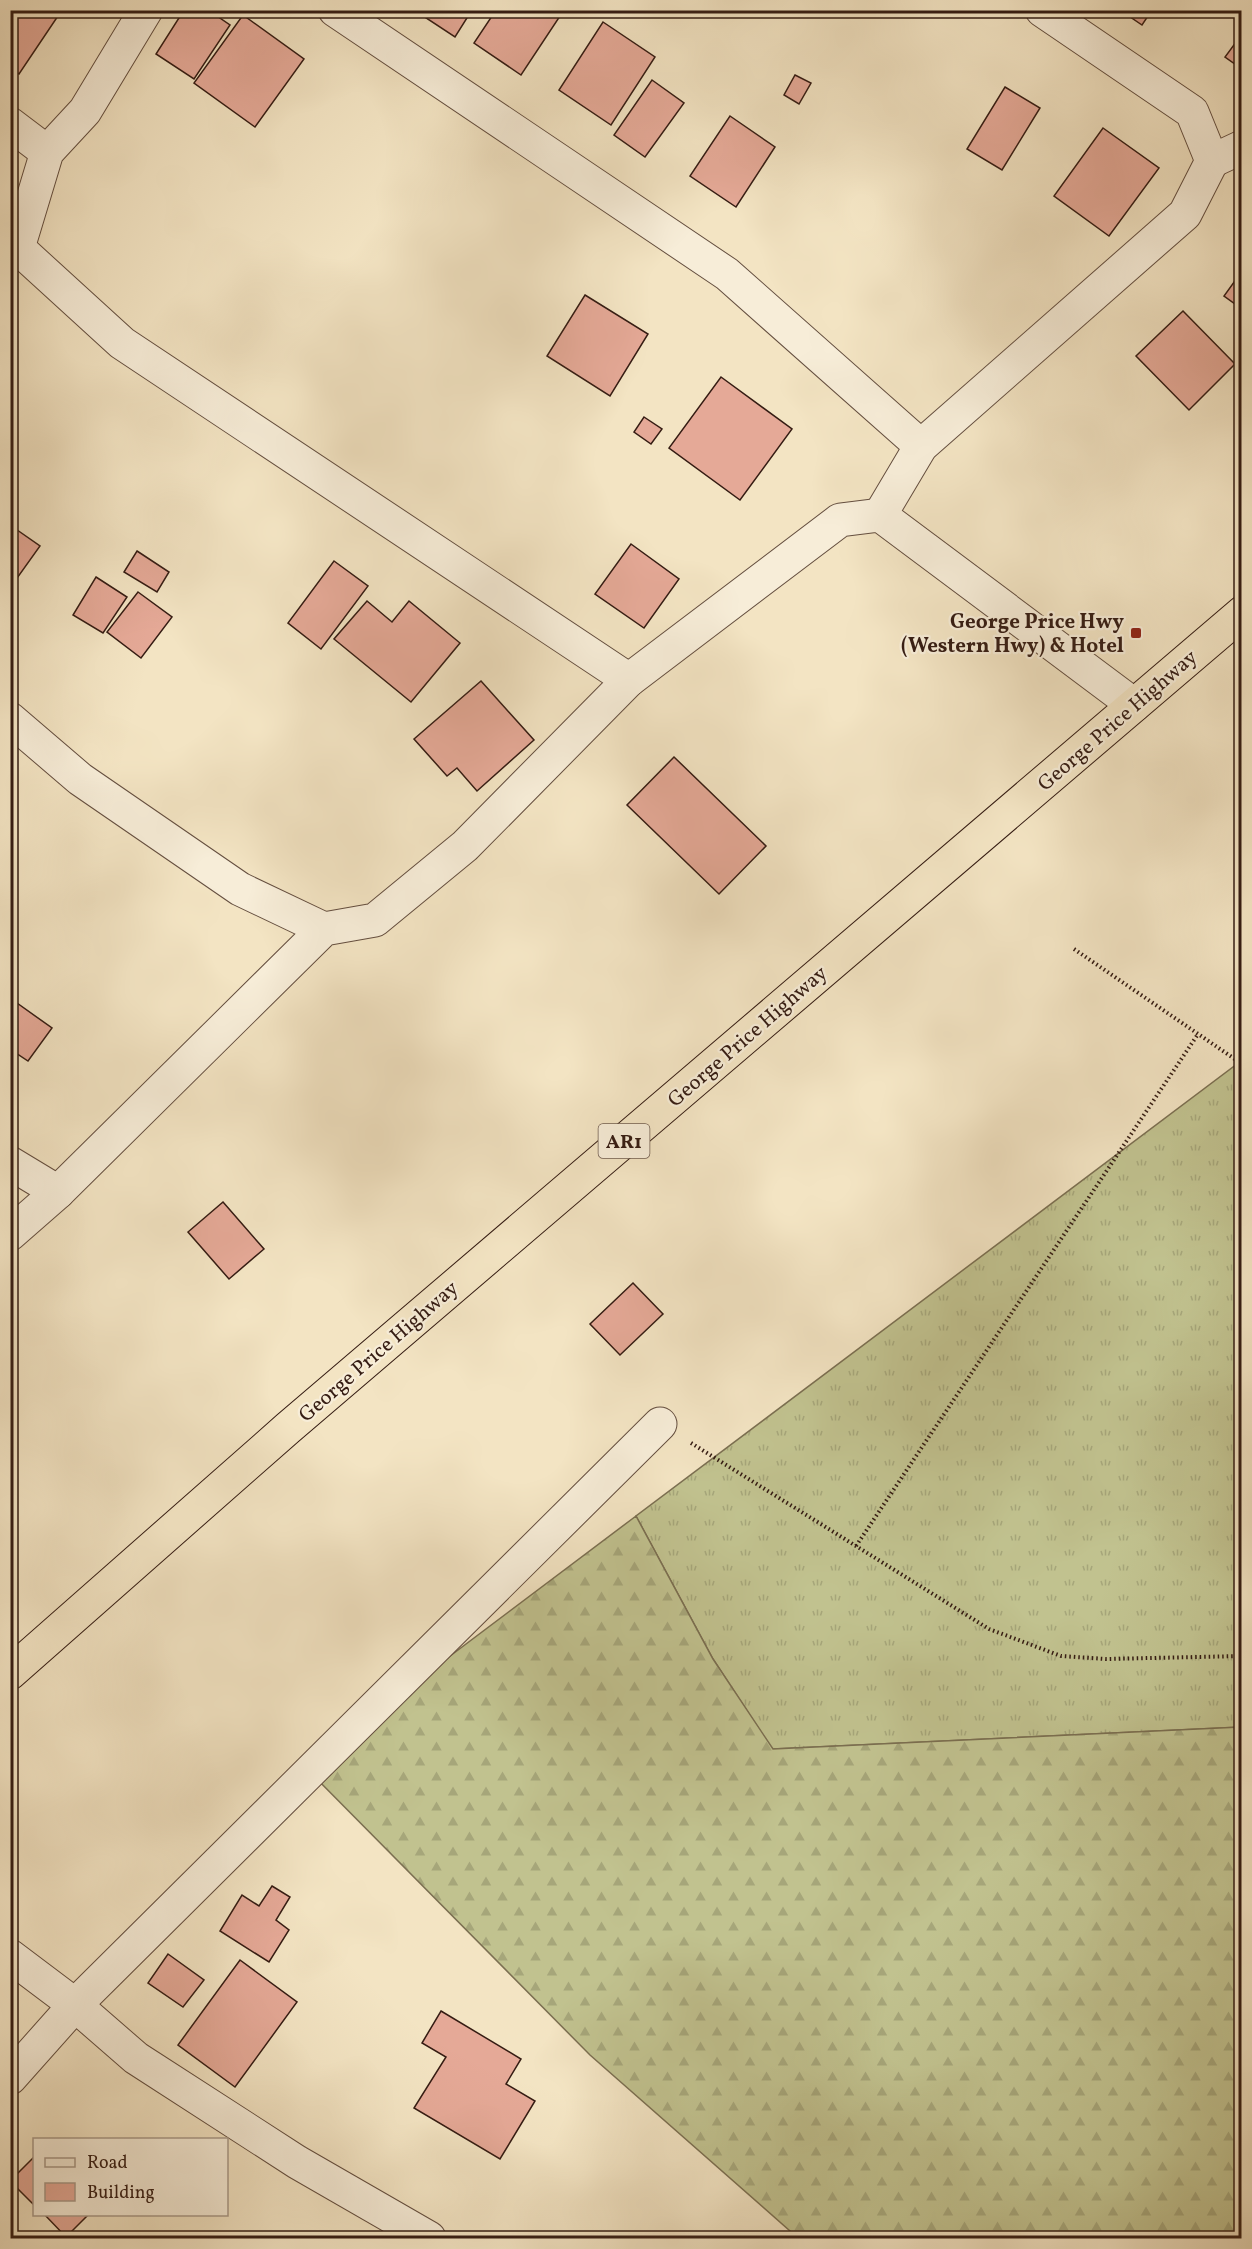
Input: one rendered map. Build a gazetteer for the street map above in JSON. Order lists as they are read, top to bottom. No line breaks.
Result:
{"streets":{"highway":["George Price Highway","AR1"]},"places":{"transit":["George Price Hwy (Western Hwy) & Hotel"]},"legend":["Road","Building"]}
